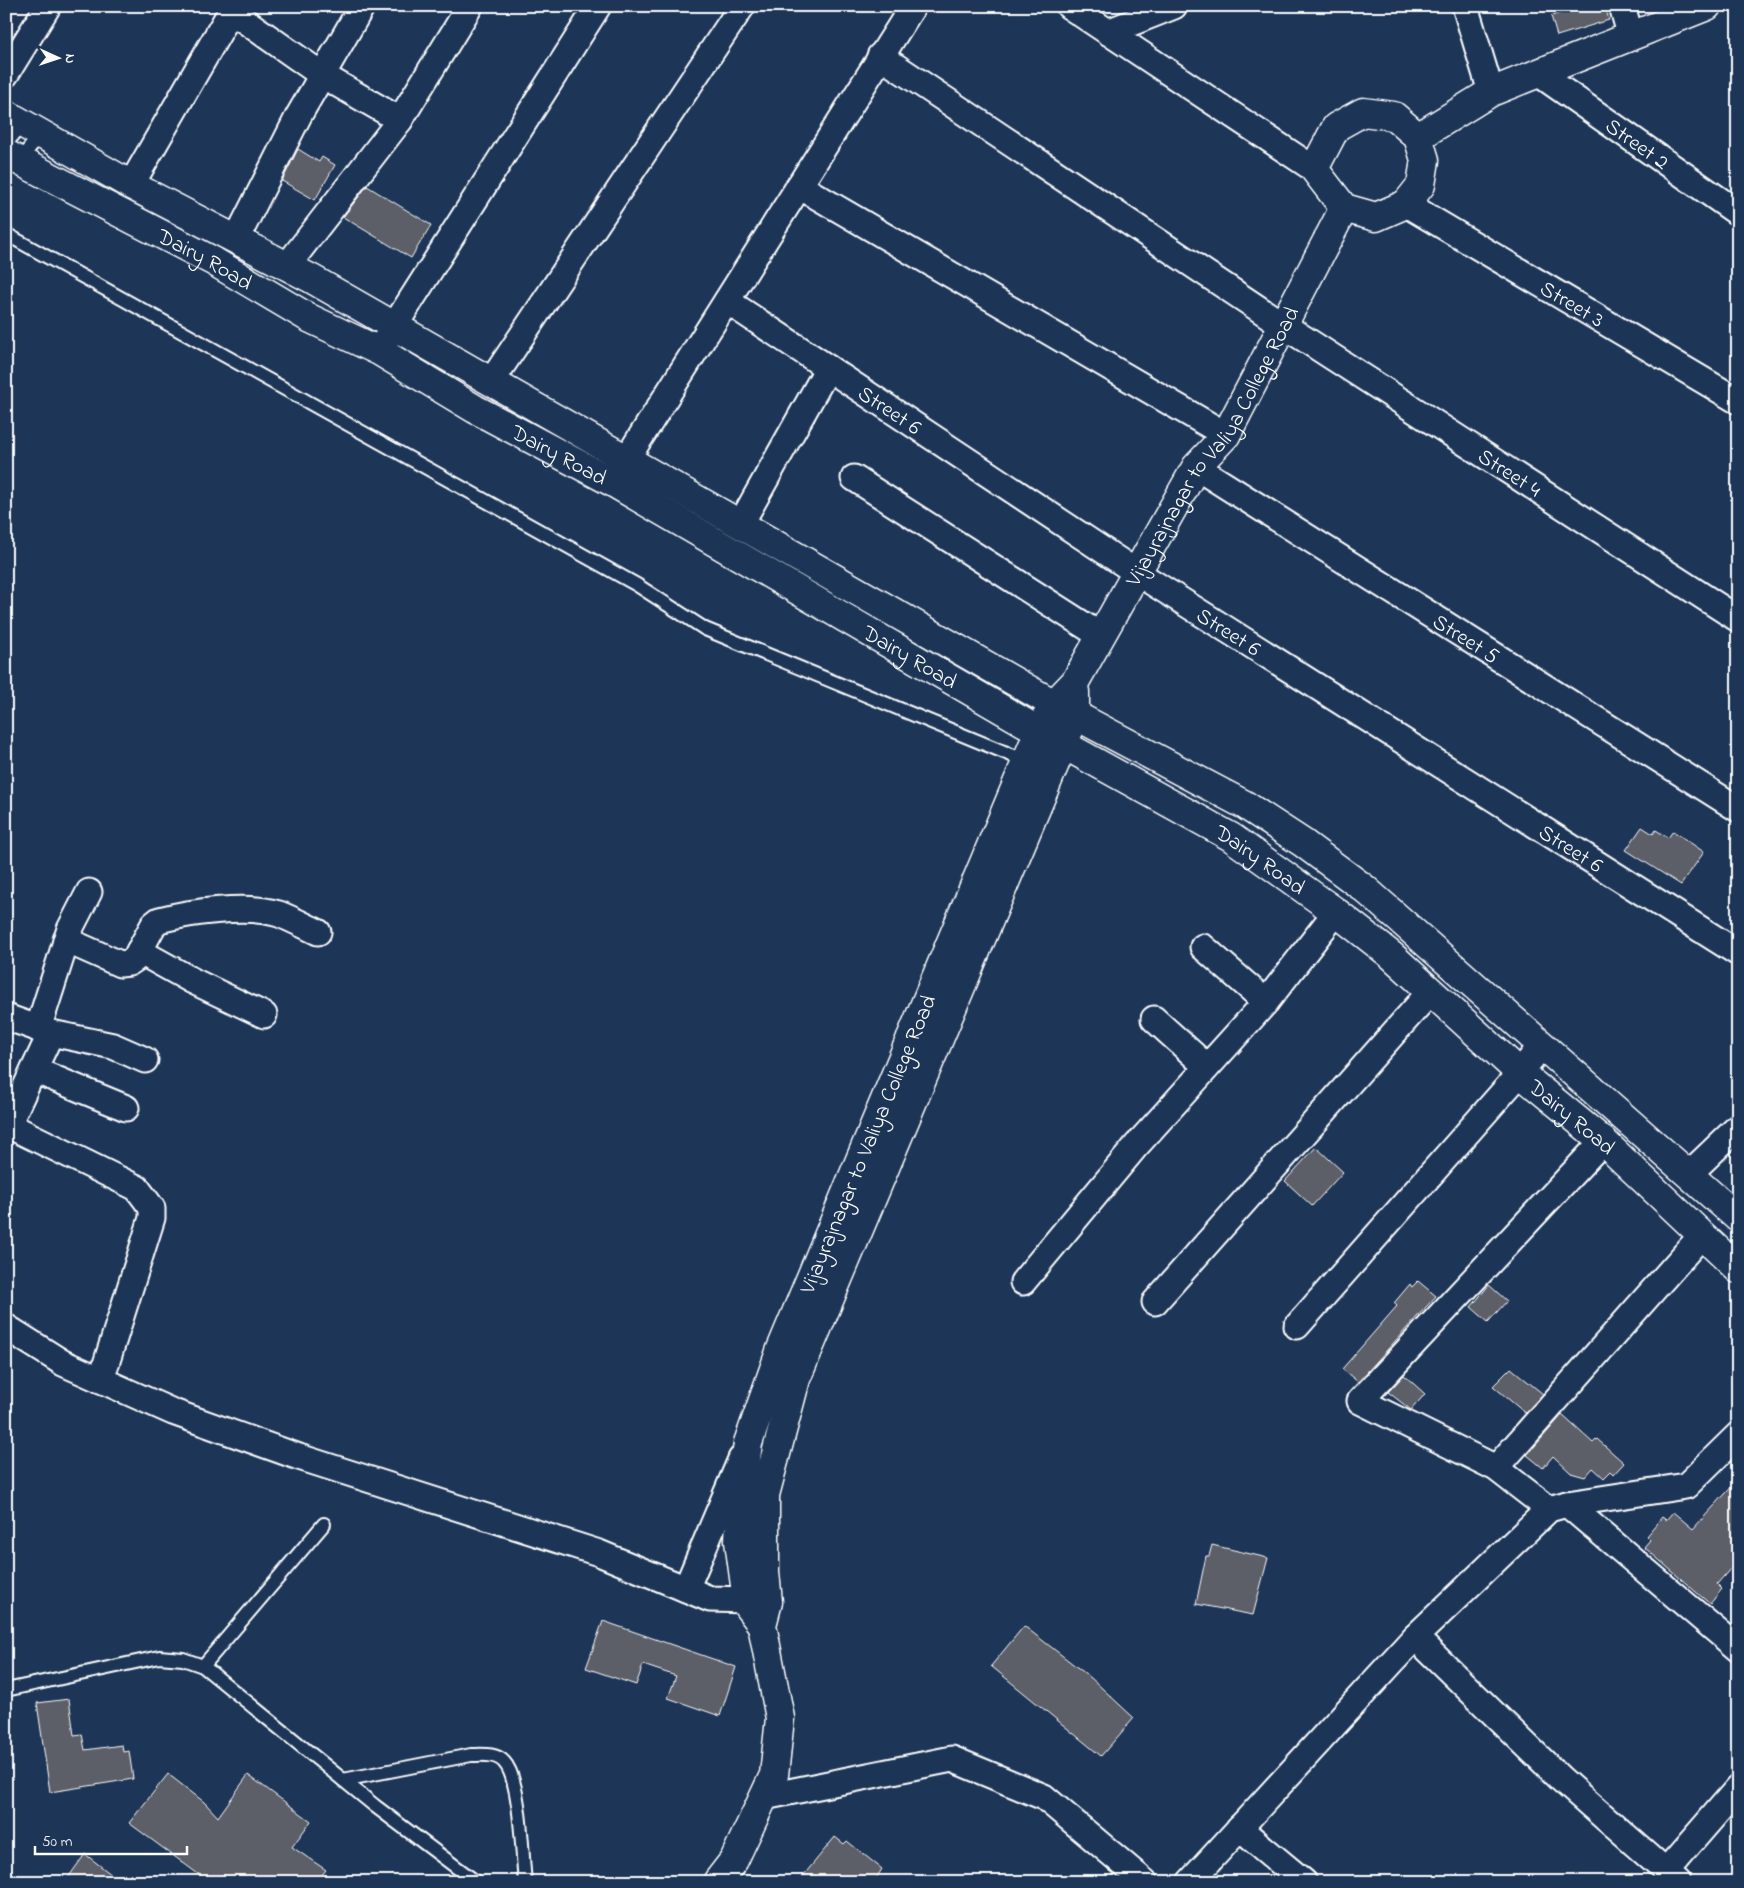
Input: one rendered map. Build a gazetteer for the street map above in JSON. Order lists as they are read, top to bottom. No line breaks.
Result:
{"streets":{"main road":["Dairy Road","Vijayrajnagar to Valiya College Road"],"street":["Street 2","Street 3","Street 6","Street 4","Street 5"]},"crossings":[["Dairy Road","Vijayrajnagar to Valiya College Road"],["Street 3","Vijayrajnagar to Valiya College Road"],["Street 6","Vijayrajnagar to Valiya College Road"],["Vijayrajnagar to Valiya College Road","Street 4"],["Vijayrajnagar to Valiya College Road","Street 5"]],"scale_bar":"50 m","north":"right"}
